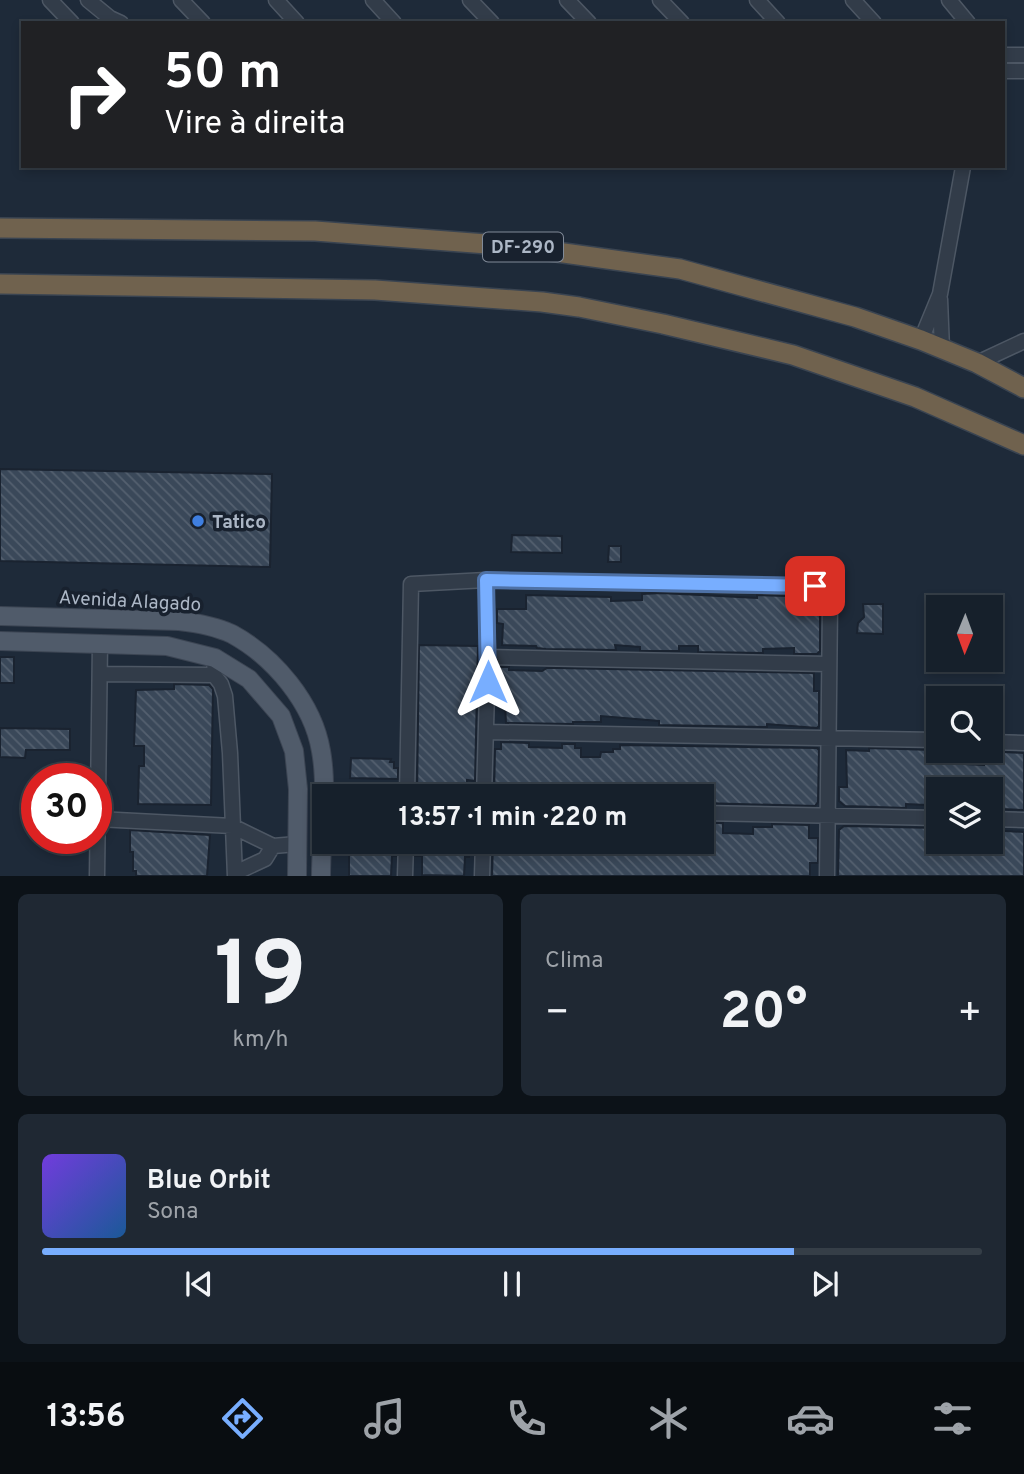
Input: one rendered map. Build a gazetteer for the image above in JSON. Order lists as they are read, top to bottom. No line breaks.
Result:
{"streets":{"highway":["DF-290"],"main road":["Avenida Alagado"]},"places":["Tatico"],"north":"bottom","page":{"turn":["50 m","Vire à direita"],"limit":"30","trip":"13:57 · 1 min · 220 m","tile":[["19","km/h"],"Clima"],"heat":["−","20°","+"],"song":["Blue Orbit","Sona"],"tabs":"13:56"}}
